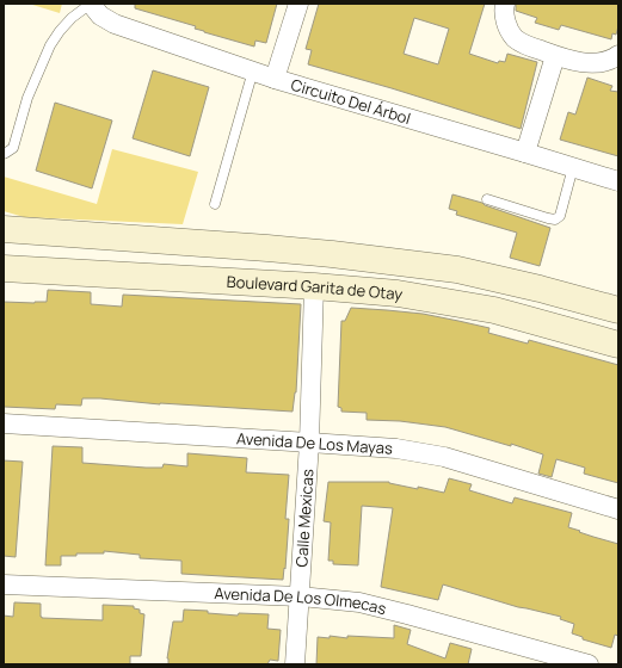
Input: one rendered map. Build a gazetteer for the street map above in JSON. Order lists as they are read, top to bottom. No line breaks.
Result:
{"streets":{"main road":["Boulevard Garita de Otay"],"street":["Circuito Del Árbol","Avenida De Los Mayas","Calle Mexicas","Avenida De Los Olmecas"]},"crossings":[["Boulevard Garita de Otay","Calle Mexicas"],["Avenida De Los Mayas","Calle Mexicas"],["Calle Mexicas","Avenida De Los Olmecas"]]}
